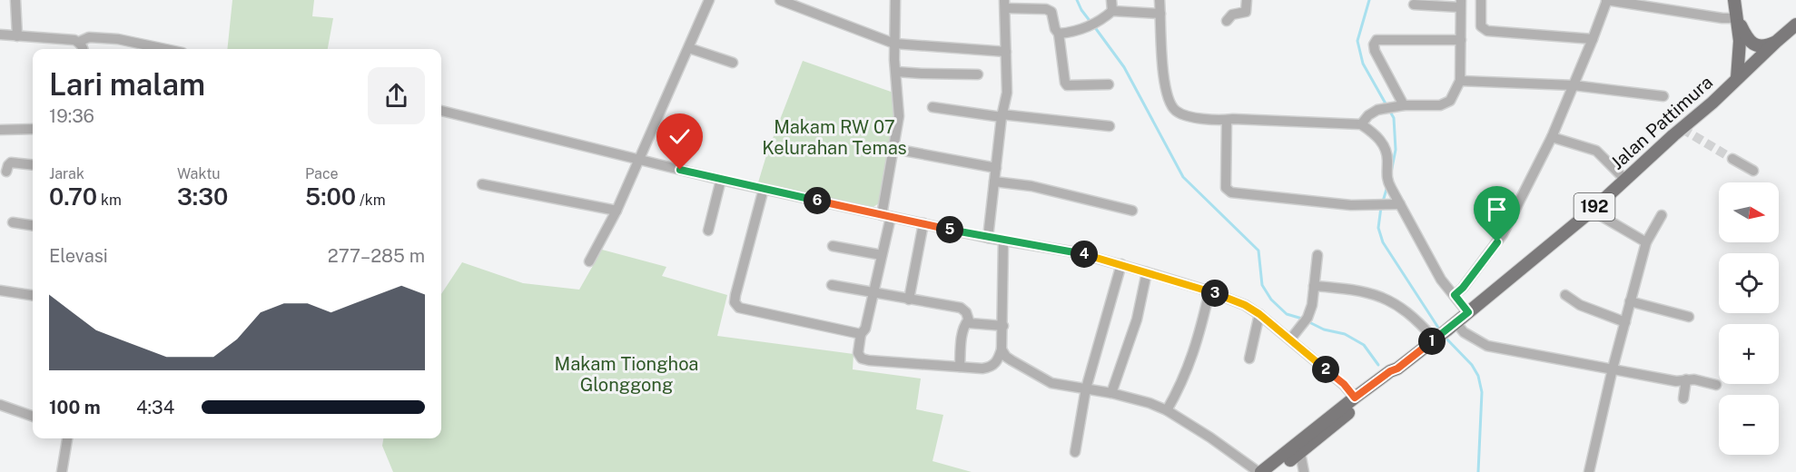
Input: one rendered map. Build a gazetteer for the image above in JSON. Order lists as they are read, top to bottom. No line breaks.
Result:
{"streets":{"main road":["Jalan Pattimura","192"]},"parks":["Makam RW 07 Kelurahan Temas","Makam Tionghoa Glonggong"],"north":"right","page":{"heading":["Lari malam","19:36"],"stats":[["Jarak","0.70 km"],["Waktu","3:30"],["Pace","5:00 /km"]],"map_buttons":["+","−"],"pins":["6","5","4","3","1","2"],"chart":["Elevasi","277–285 m"],"list":[{"name":"100 m","note":"4:34"}]}}
